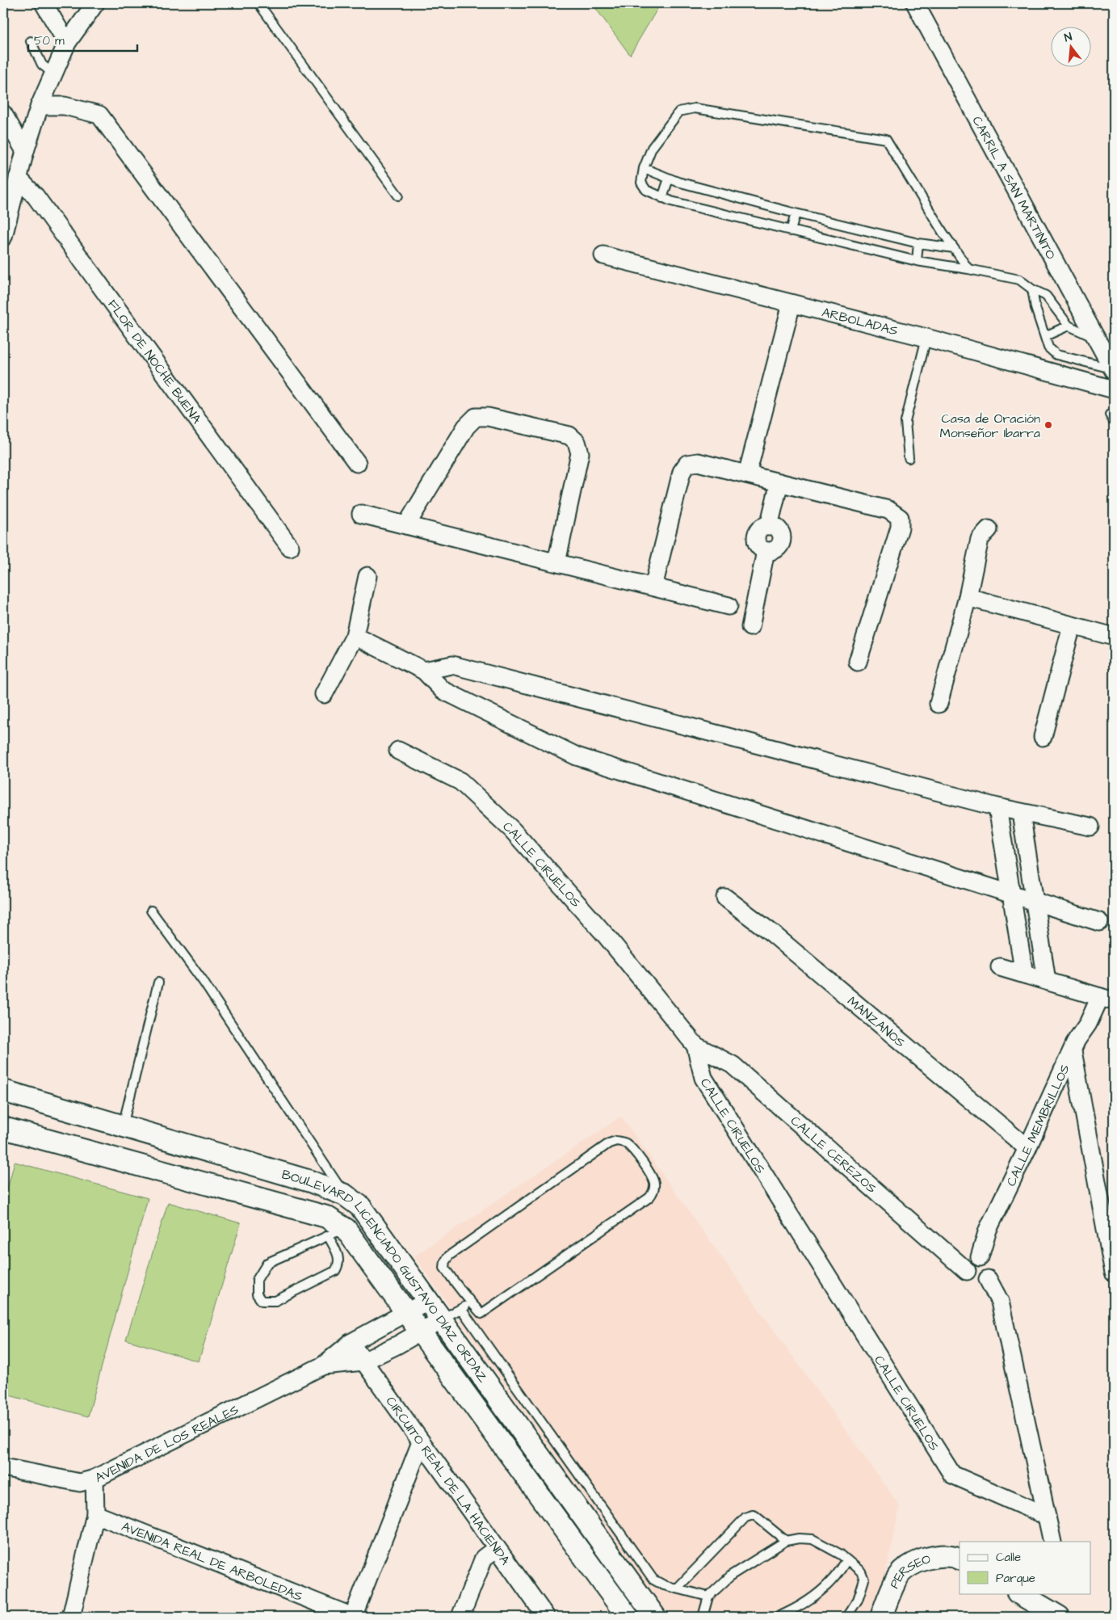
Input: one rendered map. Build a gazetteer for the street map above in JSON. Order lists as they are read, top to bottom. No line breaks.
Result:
{"streets":{"street":["CARRIL A SAN MARTINITO","ARBOLADAS","FLOR DE NOCHE BUENA","CALLE CIRUELOS","MANZANOS","CALLE MEMBRILLOS","CALLE CEREZOS","BOULEVARD LICENCIADO GUSTAVO DÍAZ ORDAZ","AVENIDA DE LOS REALES","CIRCUITO REAL DE LA HACIENDA","AVENIDA REAL DE ARBOLEDAS","PERSEO"]},"crossings":[["CALLE CIRUELOS","CALLE CEREZOS"],["MANZANOS","CALLE MEMBRILLOS"],["CALLE MEMBRILLOS","CALLE CEREZOS"],["BOULEVARD LICENCIADO GUSTAVO DÍAZ ORDAZ","AVENIDA DE LOS REALES"],["AVENIDA DE LOS REALES","CIRCUITO REAL DE LA HACIENDA"]],"places":["Casa de Oración Monseñor Ibarra"],"legend":["Calle","Parque"],"scale_bar":"50 m","north":"top"}
